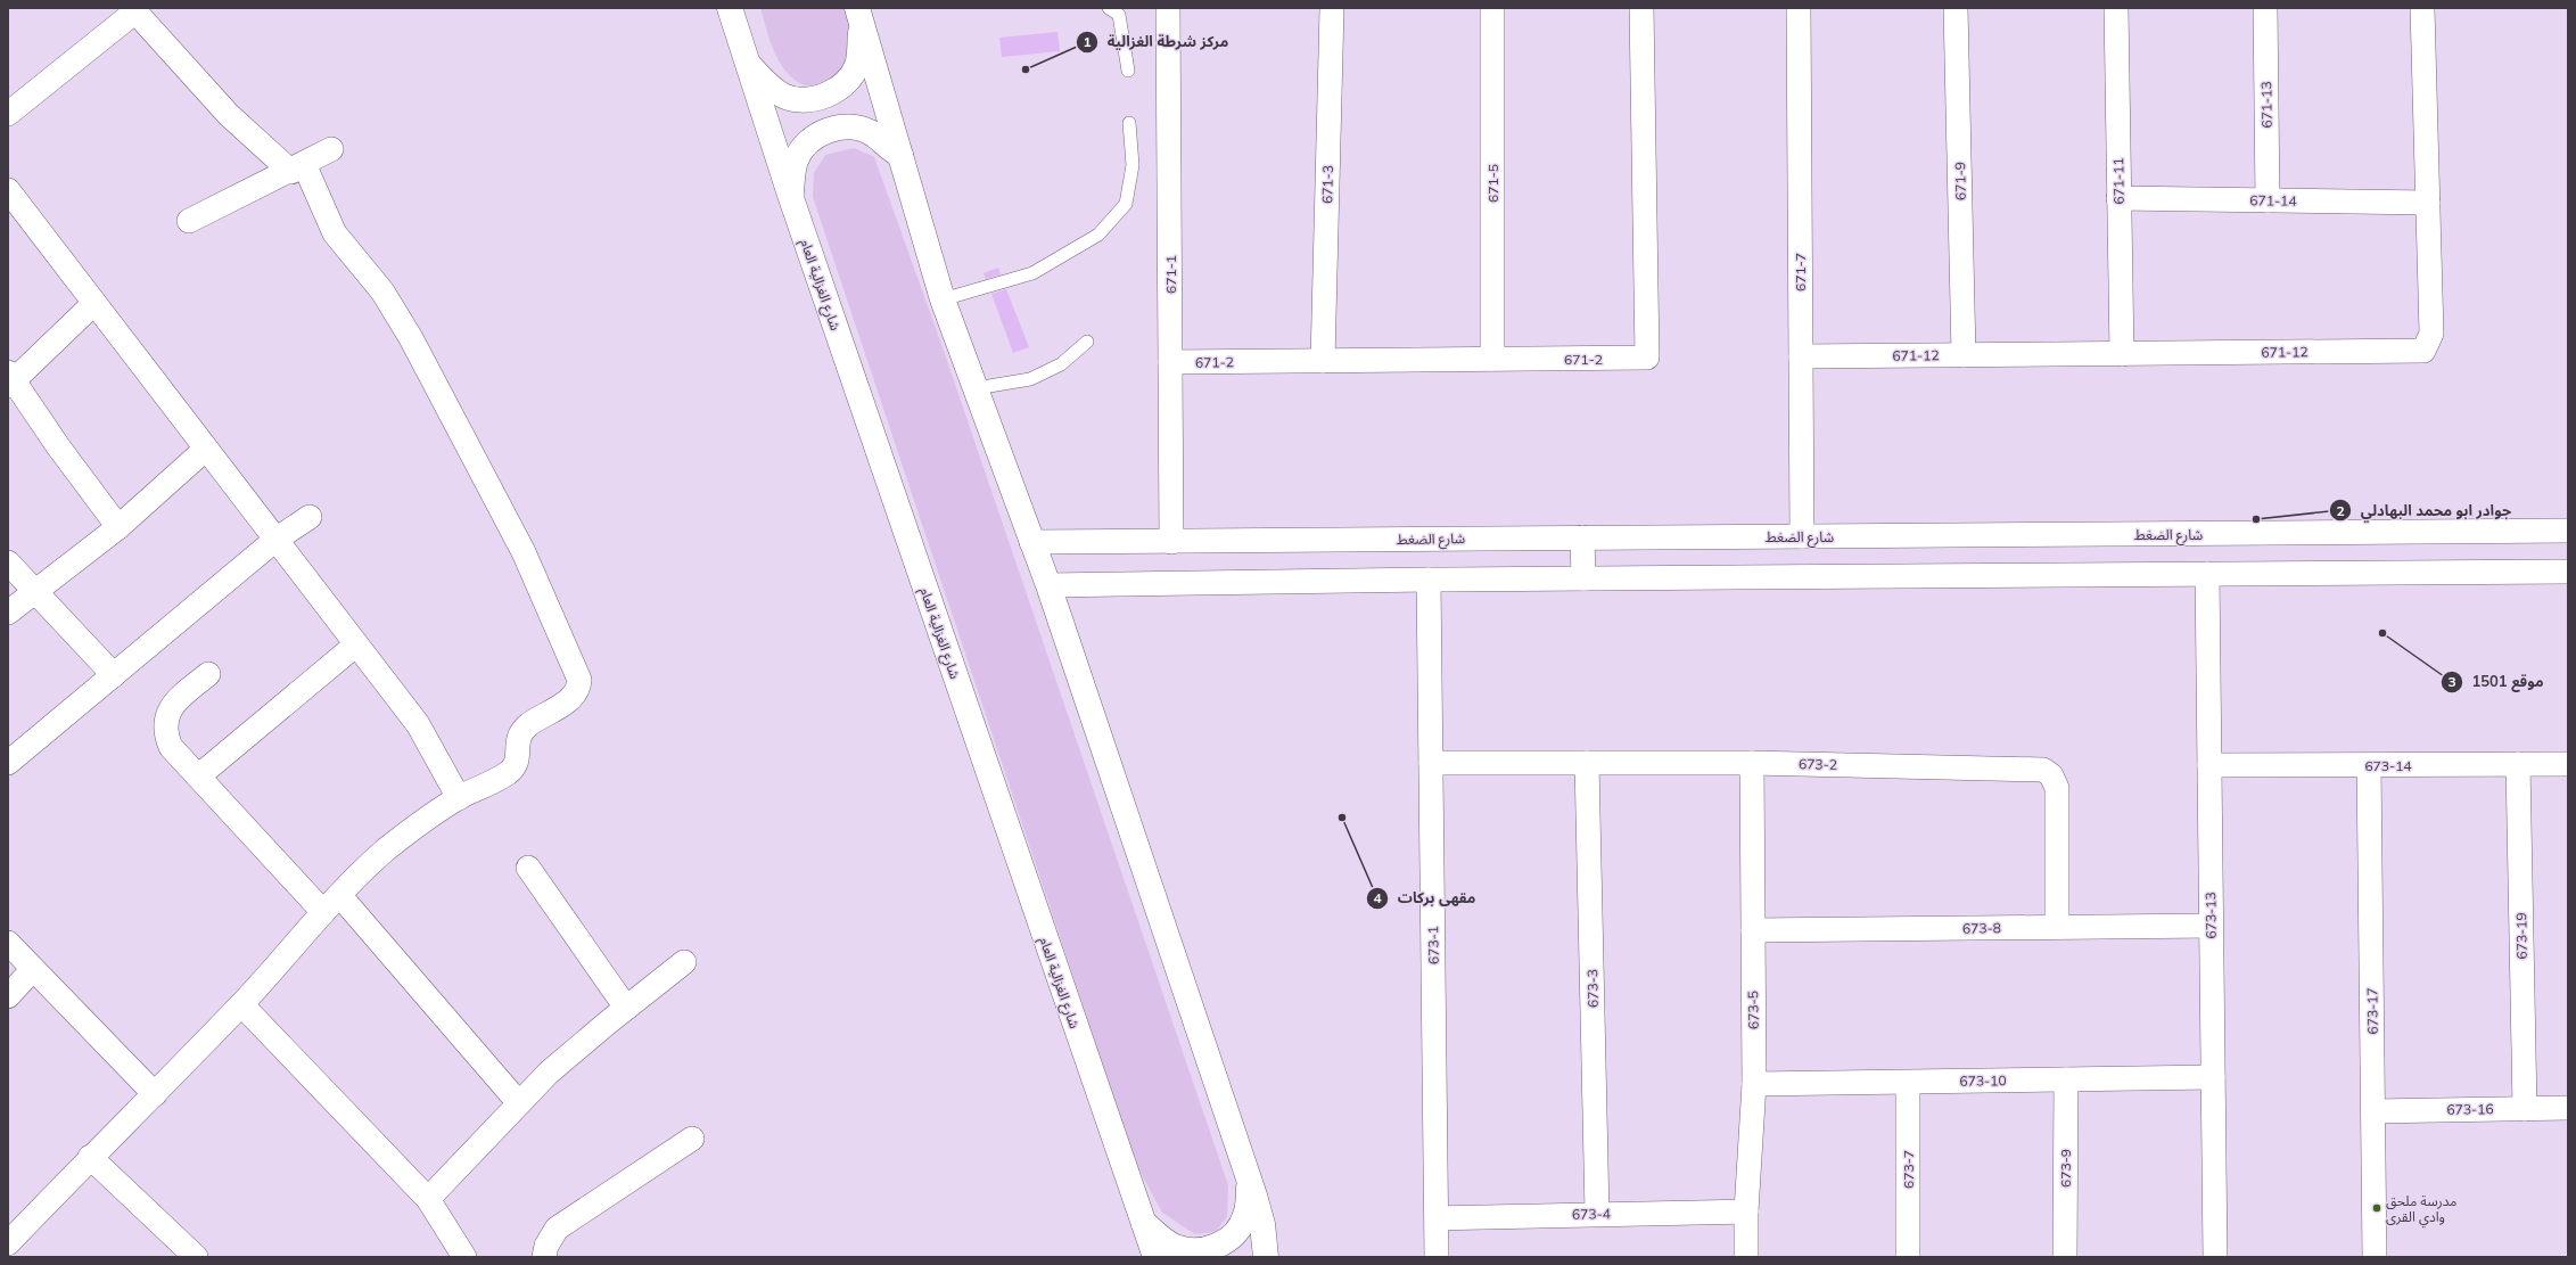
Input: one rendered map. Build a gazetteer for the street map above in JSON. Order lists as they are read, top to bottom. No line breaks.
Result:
{"streets":{"main road":["شارع الغزالية العام"],"street":["671-13","671-9","671-11","671-5","671-3","671-14","671-7","671-1","671-12","671-2","شارع الضغط","673-2","673-14","673-13","673-8","673-19","673-1","673-3","673-5","673-17","673-10","673-16","673-9","673-7","673-4"]},"crossings":[["671-13","671-14"],["671-9","671-12"],["671-11","671-14"],["671-11","671-12"],["671-5","671-2"],["671-3","671-2"],["671-14","671-12"],["671-7","671-12"],["671-7","شارع الضغط"],["671-1","671-2"],["671-1","شارع الضغط"],["673-2","673-8"],["673-2","673-1"],["673-2","673-3"],["673-2","673-5"],["673-14","673-13"],["673-14","673-19"],["673-14","673-17"],["673-13","673-8"],["673-13","673-10"],["673-8","673-5"],["673-19","673-16"],["673-1","673-4"],["673-3","673-4"],["673-5","673-10"],["673-5","673-4"],["673-17","673-16"],["673-10","673-9"],["673-10","673-7"]],"places":["مركز شرطة الغزالية","جوادر ابو محمد البهادلي","موقع 1501","مقهى بركات","مدرسة ملحق وادي القرى"]}
